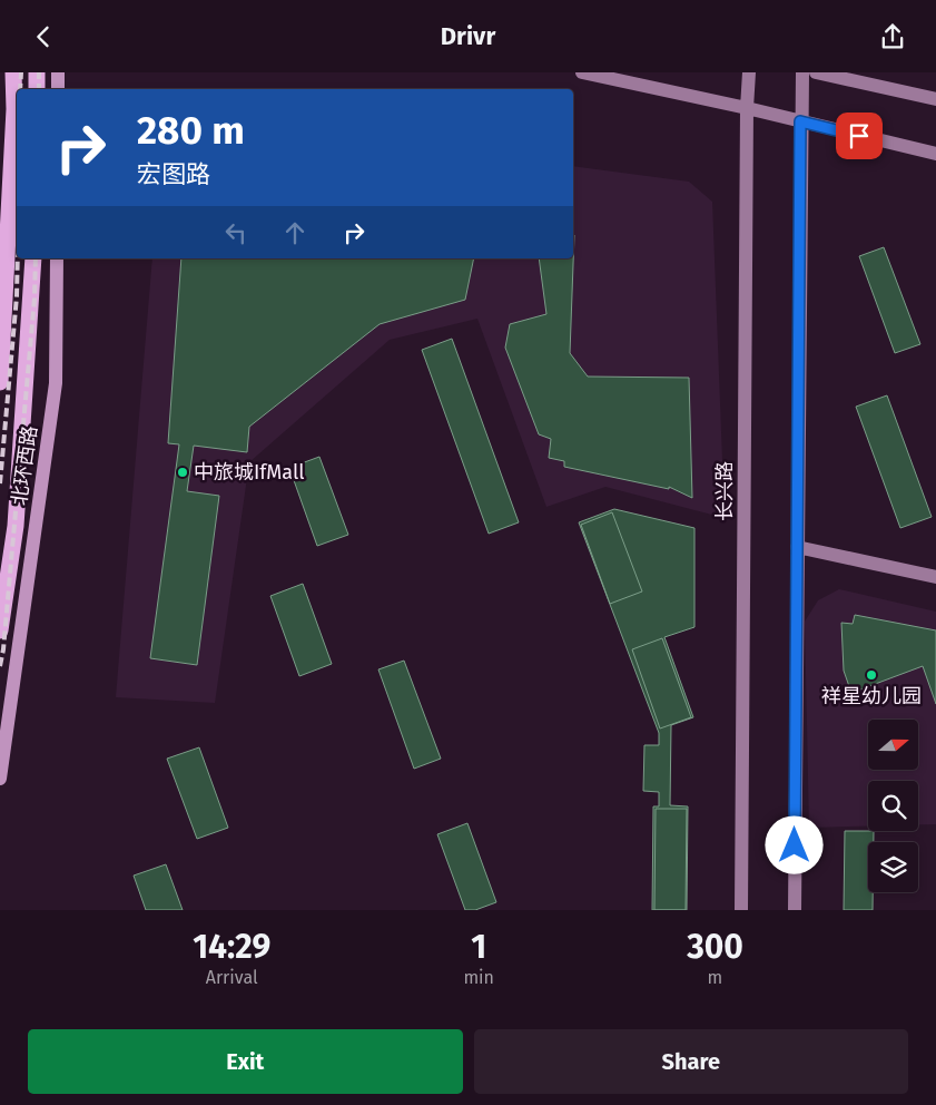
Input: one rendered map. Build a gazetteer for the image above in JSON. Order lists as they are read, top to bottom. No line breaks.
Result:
{"streets":{"main road":["北环西路","长兴路"]},"places":["中旅城IfMall","祥星幼儿园"],"north":"right","page":{"header":"Drivr","turn":["280 m","宏图路"],"eta":["14:29","Arrival","1","min","300","m"],"buttons":["Exit","Share"]}}
